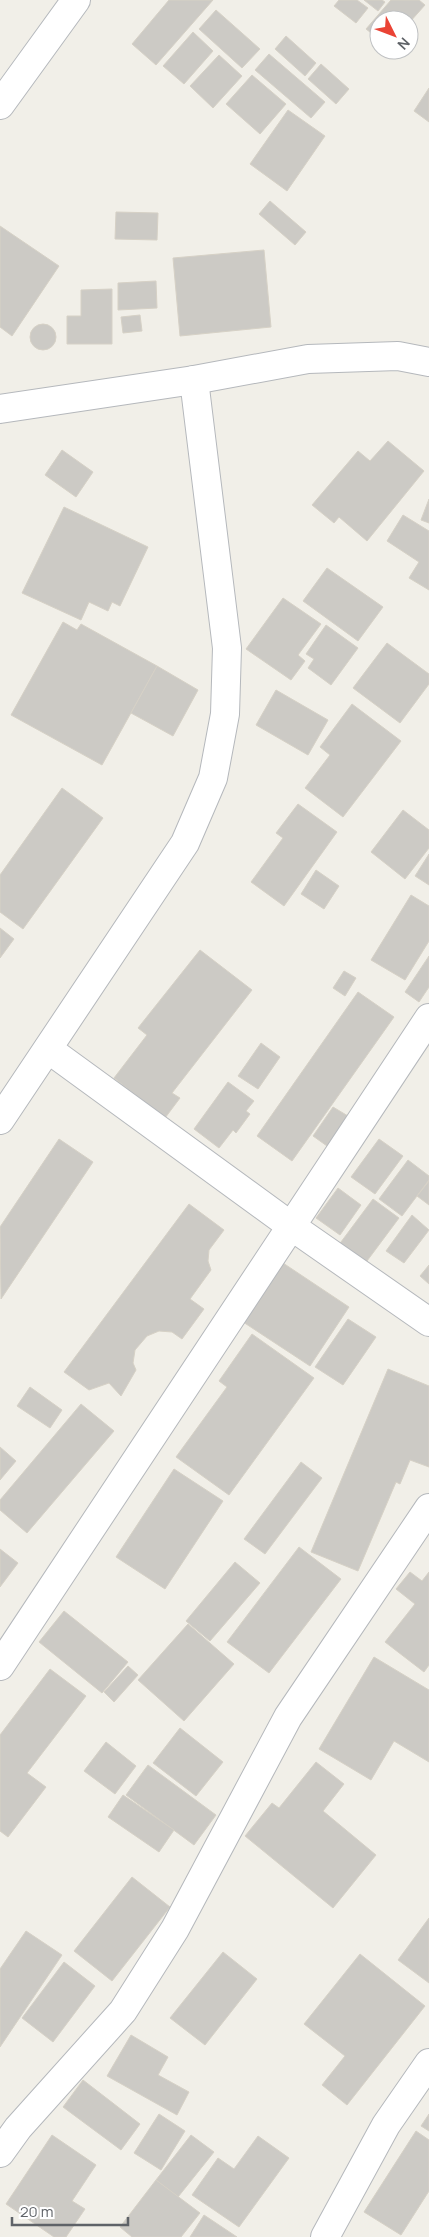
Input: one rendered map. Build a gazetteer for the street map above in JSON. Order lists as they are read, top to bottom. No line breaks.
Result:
{"scale_bar":"20 m","north":"bottom right"}
